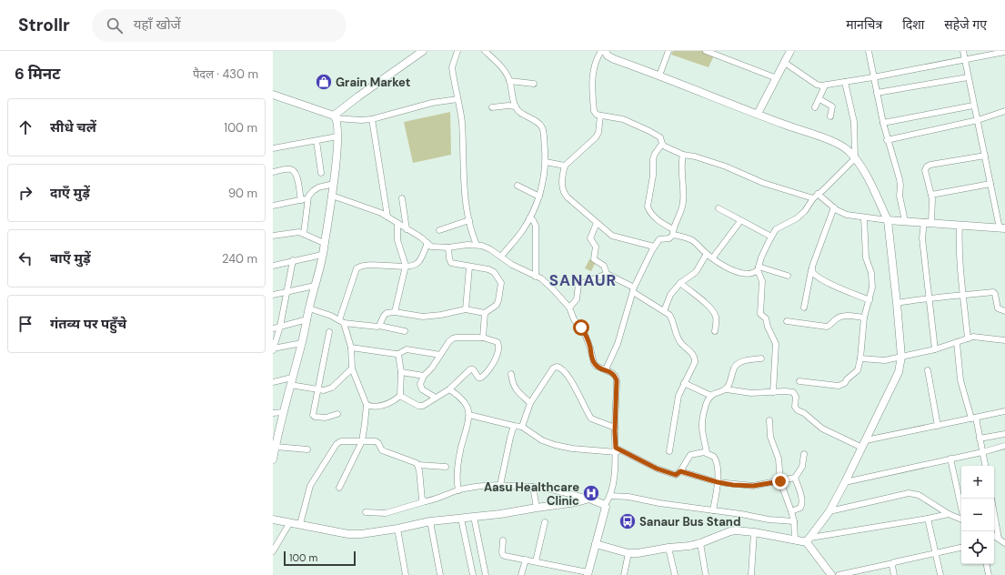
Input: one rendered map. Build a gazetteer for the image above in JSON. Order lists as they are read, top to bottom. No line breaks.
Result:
{"districts":["SANAUR"],"places":{"shop":["Grain Market"],"hospital":["Aasu Healthcare Clinic"],"bus stop":["Sanaur Bus Stand"]},"scale_bar":"100 m","page":{"header":"Strollr","search":"यहाँ खोजें","nav":["मानचित्र","दिशा","सहेजे गए"],"heading":["6 मिनट","पैदल · 430 m"],"list":[["सीधे चलें","100 m"],["दाएँ मुड़ें","90 m"],["बाएँ मुड़ें","240 m"],"गंतव्य पर पहुँचे"],"map_buttons":["+","−"],"scale":"100 m"}}
